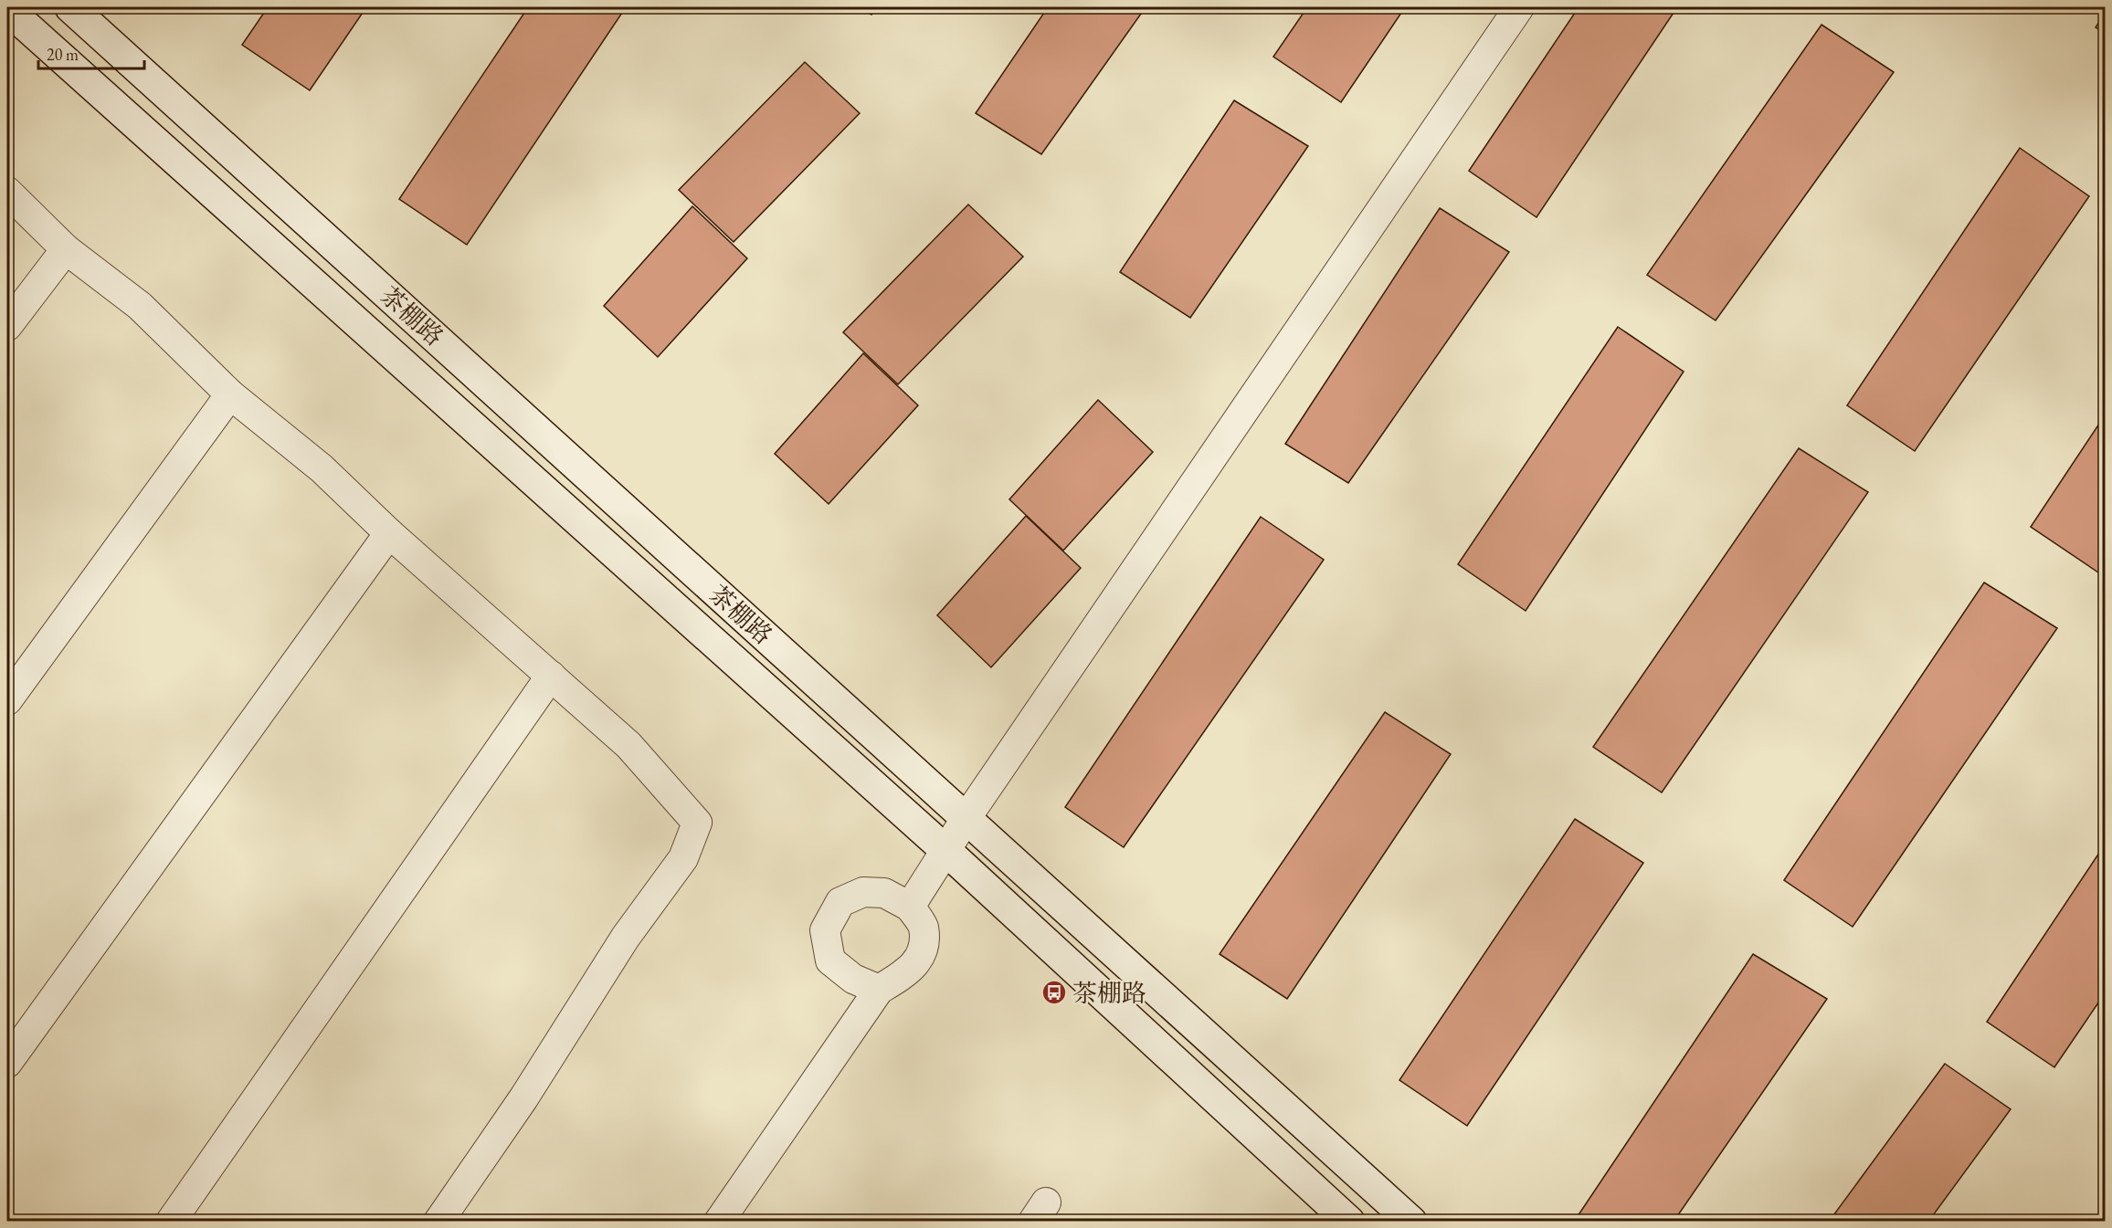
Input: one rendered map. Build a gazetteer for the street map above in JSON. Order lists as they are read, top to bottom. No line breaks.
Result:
{"streets":{"street":["茶棚路"]},"places":{"bus stop":["茶棚路"]},"scale_bar":"20 m"}
